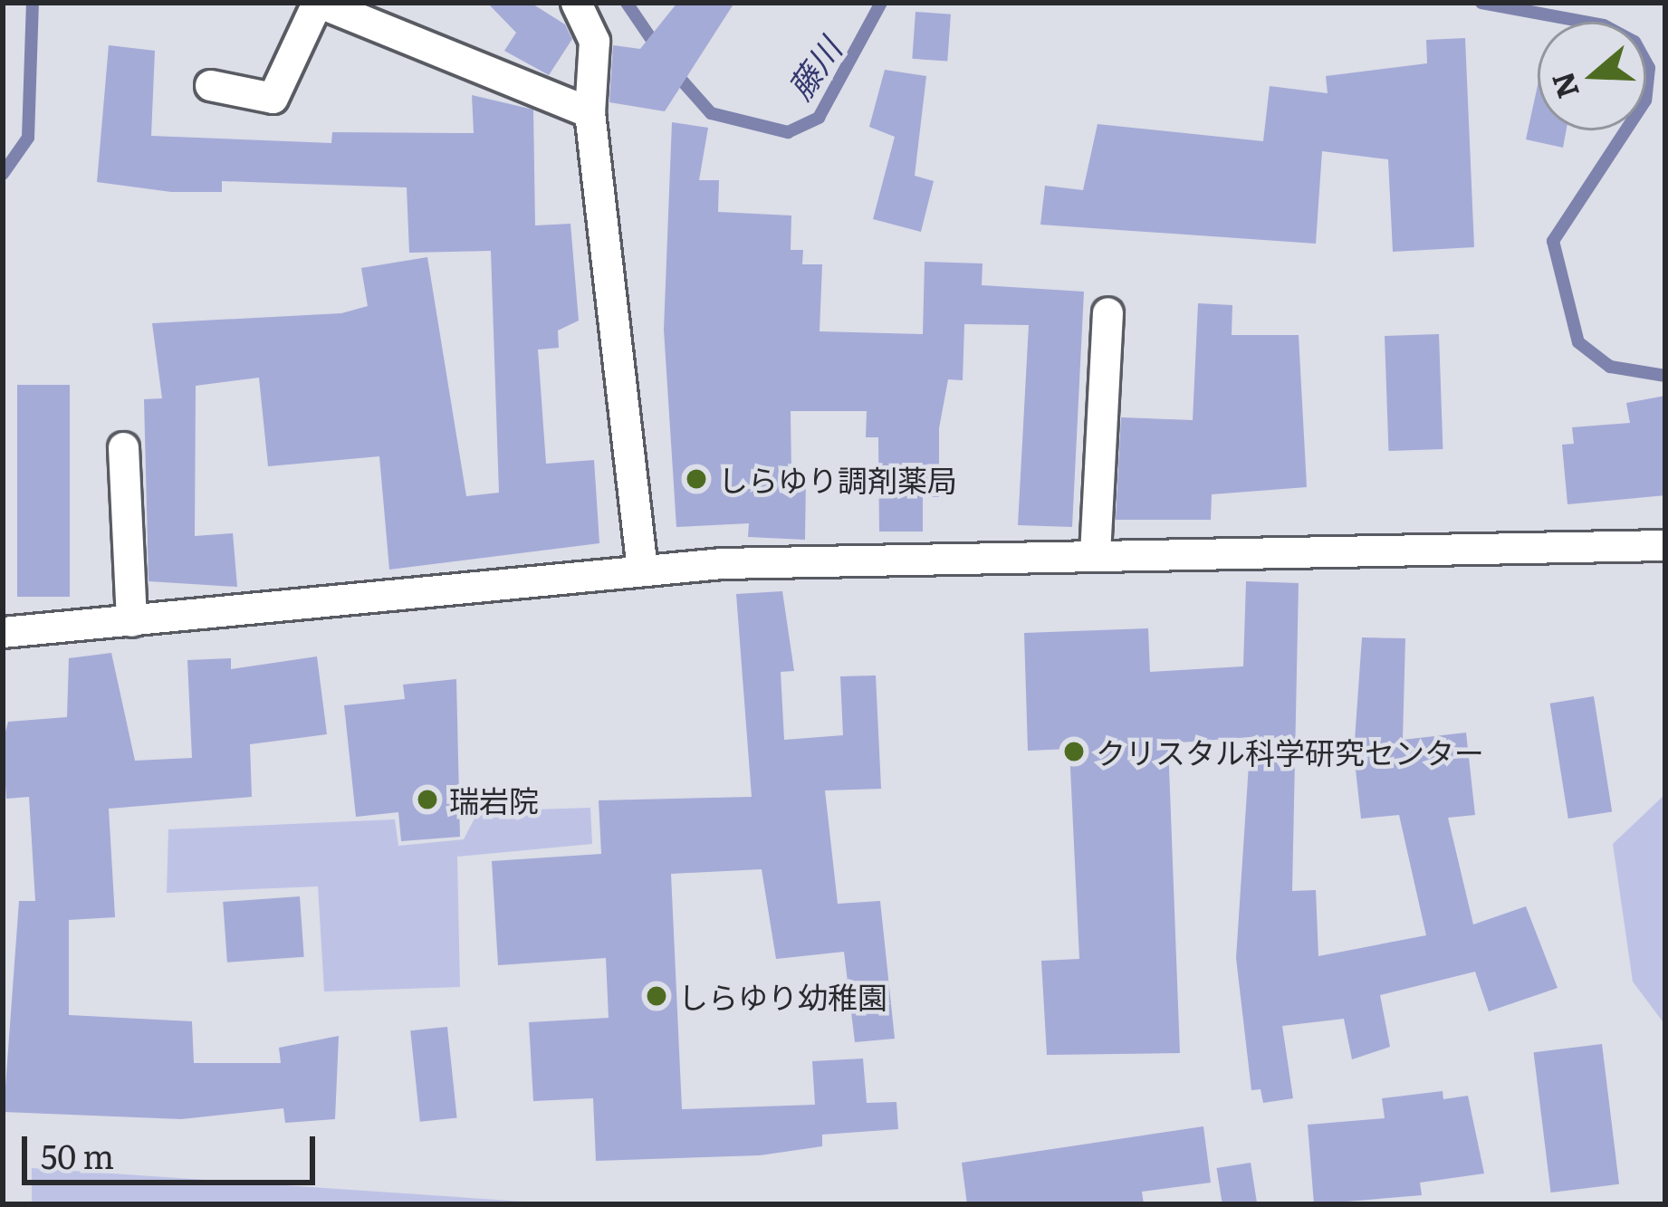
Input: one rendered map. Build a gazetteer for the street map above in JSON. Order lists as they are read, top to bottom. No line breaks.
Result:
{"water":["藤川"],"places":["しらゆり調剤薬局","クリスタル科学研究センター","瑞岩院","しらゆり幼稚園"],"scale_bar":"50 m","north":"left"}
